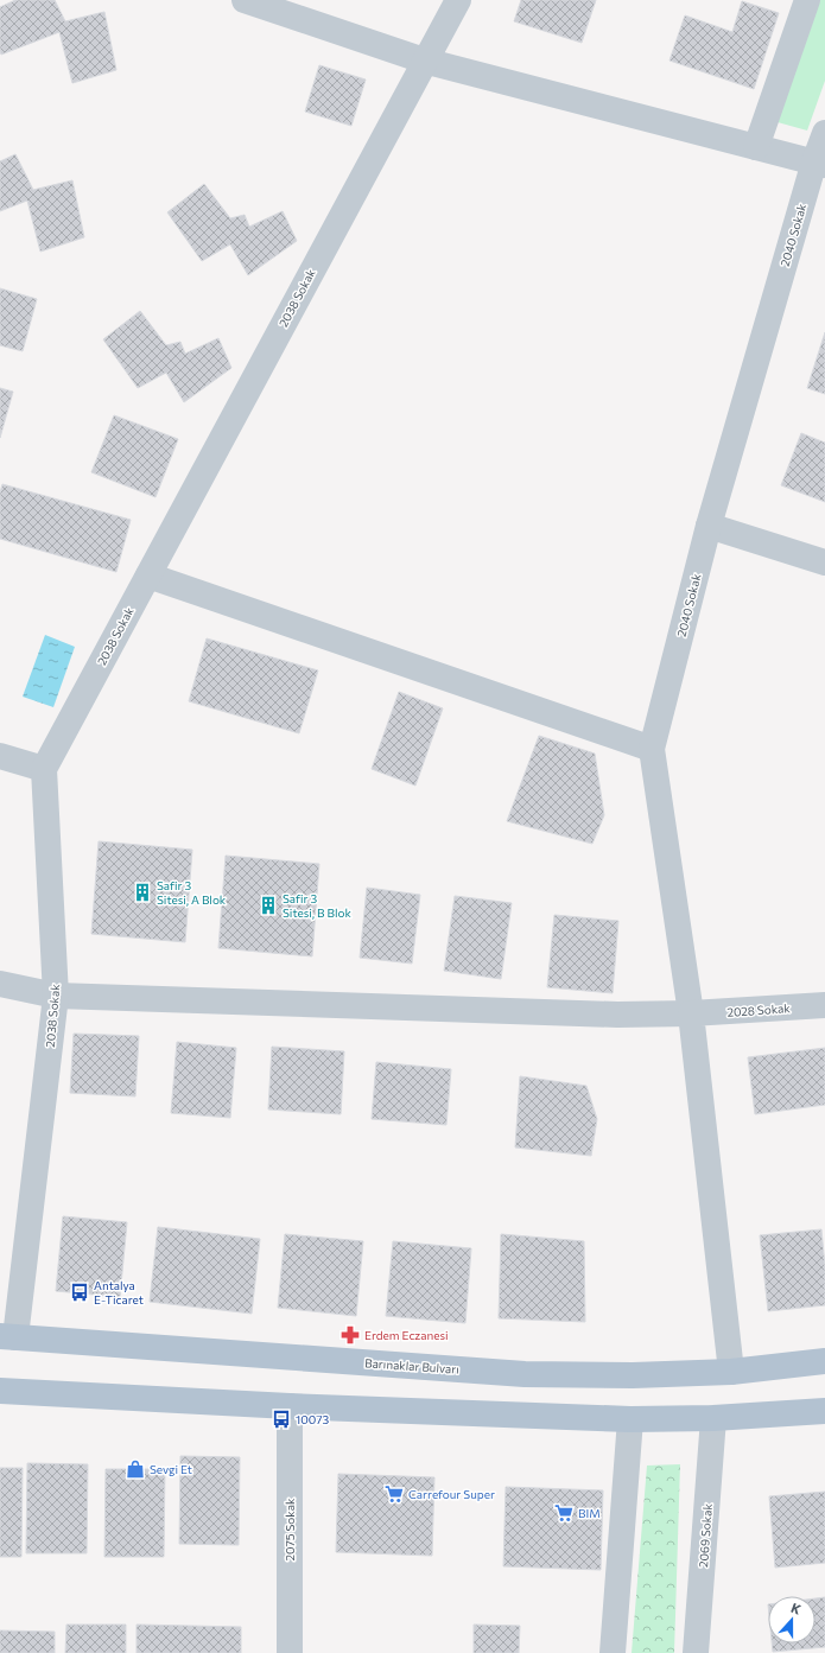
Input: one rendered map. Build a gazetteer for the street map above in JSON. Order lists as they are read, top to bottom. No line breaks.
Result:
{"streets":{"main road":["Barınaklar Bulvarı"],"street":["2040 Sokak","2038 Sokak","2028 Sokak","2075 Sokak","2069 Sokak"]},"crossings":[["2040 Sokak","2028 Sokak"],["2040 Sokak","Barınaklar Bulvarı"],["2038 Sokak","Barınaklar Bulvarı"]],"places":{"building":["Safir 3 Sitesi, A Blok","Safir 3 Sitesi, B Blok"],"bus stop":["Antalya E-Ticaret","10073"],"pharmacy":["Erdem Eczanesi"],"shop":["Sevgi Et"],"supermarket":["Carrefour Super","BIM"]},"north":"top"}
